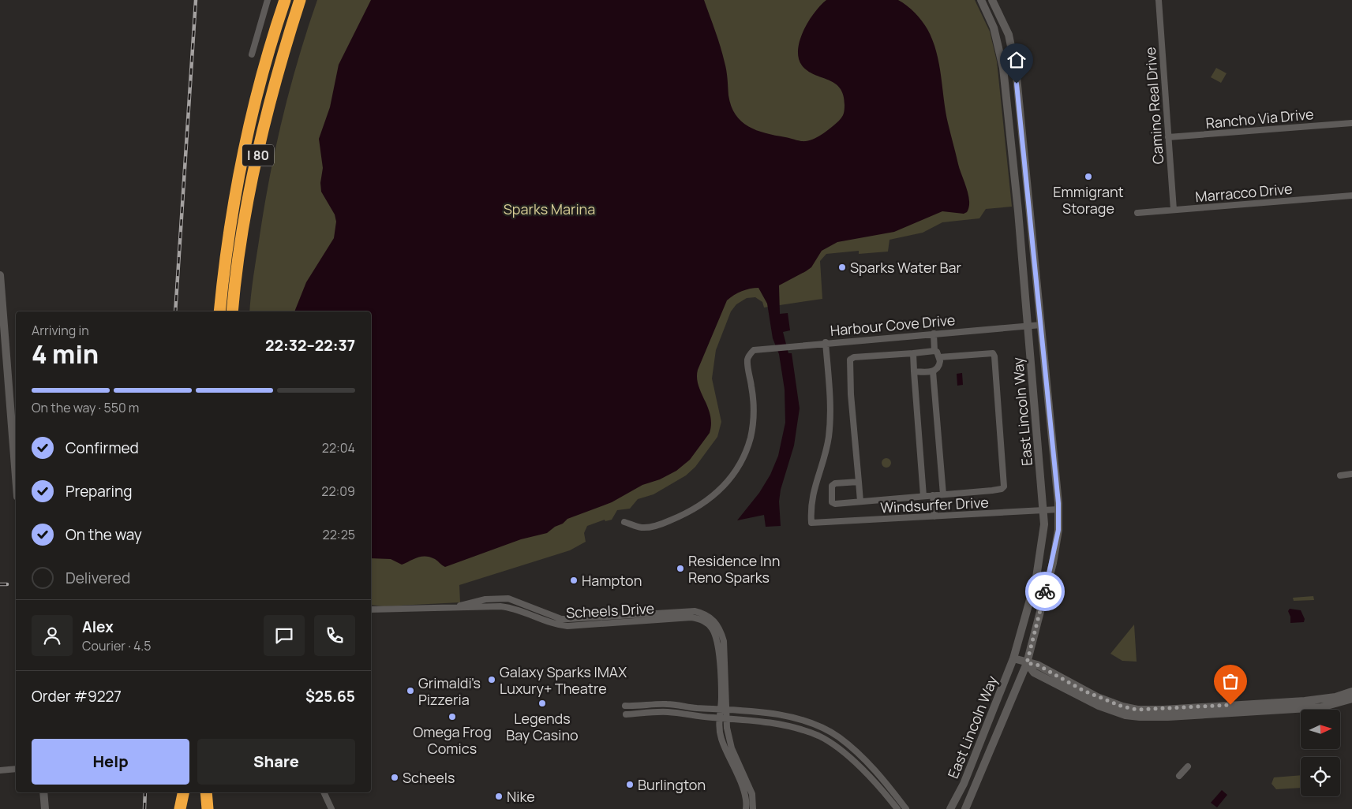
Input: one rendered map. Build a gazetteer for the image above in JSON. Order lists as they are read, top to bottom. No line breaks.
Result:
{"streets":{"highway":["I 80"],"street":["Camino Real Drive","Rancho Via Drive","Marracco Drive","Harbour Cove Drive","East Lincoln Way","Windsurfer Drive","Scheels Drive"]},"crossings":[["Camino Real Drive","Rancho Via Drive"],["Camino Real Drive","Marracco Drive"],["Harbour Cove Drive","East Lincoln Way"],["Harbour Cove Drive","Windsurfer Drive"],["East Lincoln Way","Windsurfer Drive"]],"parks":["Sparks Marina"],"places":["Emmigrant Storage","Sparks Water Bar","Residence Inn Reno Sparks","Hampton","Galaxy Sparks IMAX Luxury+ Theatre","Grimaldi's Pizzeria","Legends Bay Casino","Omega Frog Comics","Scheels","Burlington","Nike"],"north":"right","page":{"heading":["4 min","Arriving in","22:32–22:37"],"panel":["Alex","Courier · 4.5","Order #9227","$25.65"],"bar":"On the way · 550 m","list":[["Confirmed","22:04"],["Preparing","22:09"],["On the way","22:25"],"Delivered"],"buttons":["Help","Share"]}}
